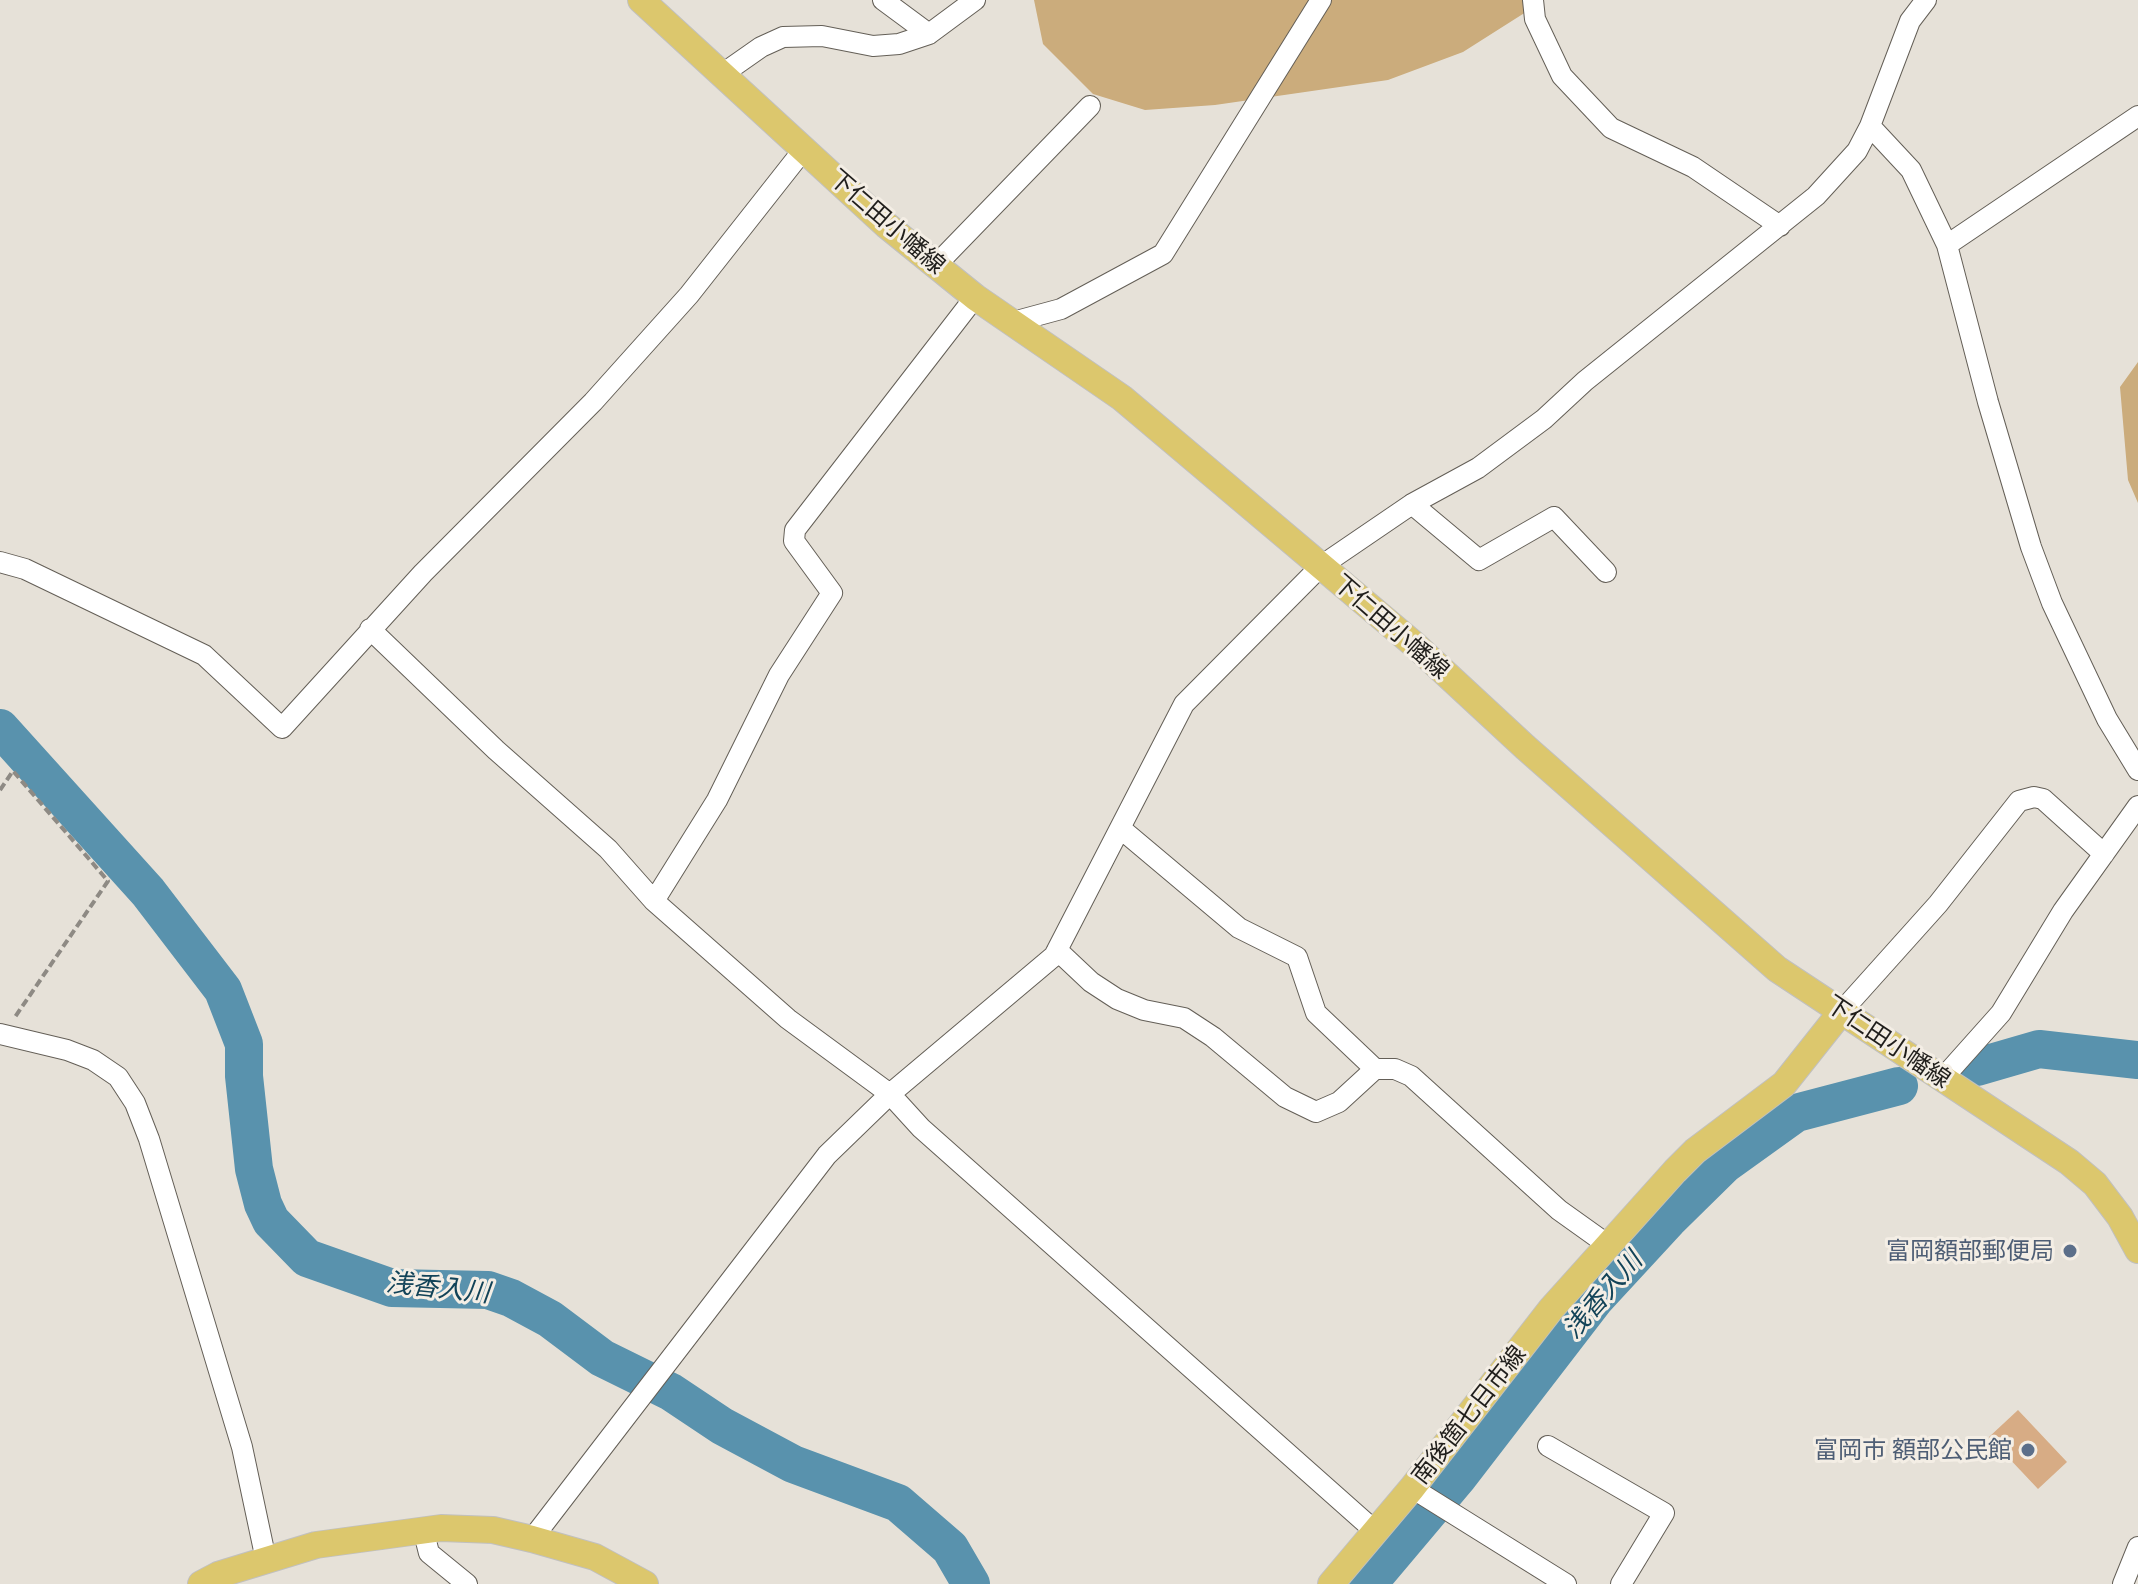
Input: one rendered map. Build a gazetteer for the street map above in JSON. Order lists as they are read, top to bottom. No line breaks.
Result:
{"streets":{"main road":["下仁田小幡線","南後箇七日市線"]},"crossings":[["下仁田小幡線","南後箇七日市線"]],"water":["浅香入川"],"places":["富岡額部郵便局","富岡市 額部公民館"]}
